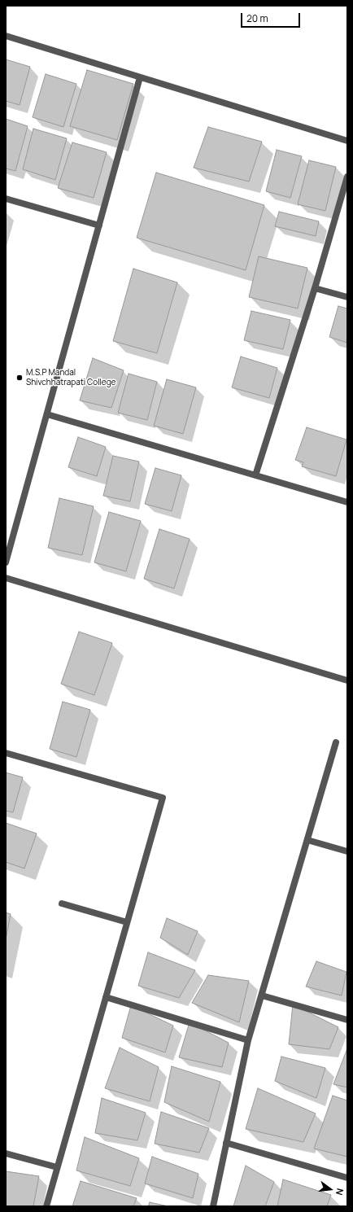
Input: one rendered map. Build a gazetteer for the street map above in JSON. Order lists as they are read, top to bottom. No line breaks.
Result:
{"places":["M.S.P Mandal Shivchhatrapati College"],"scale_bar":"20 m","north":"right"}
